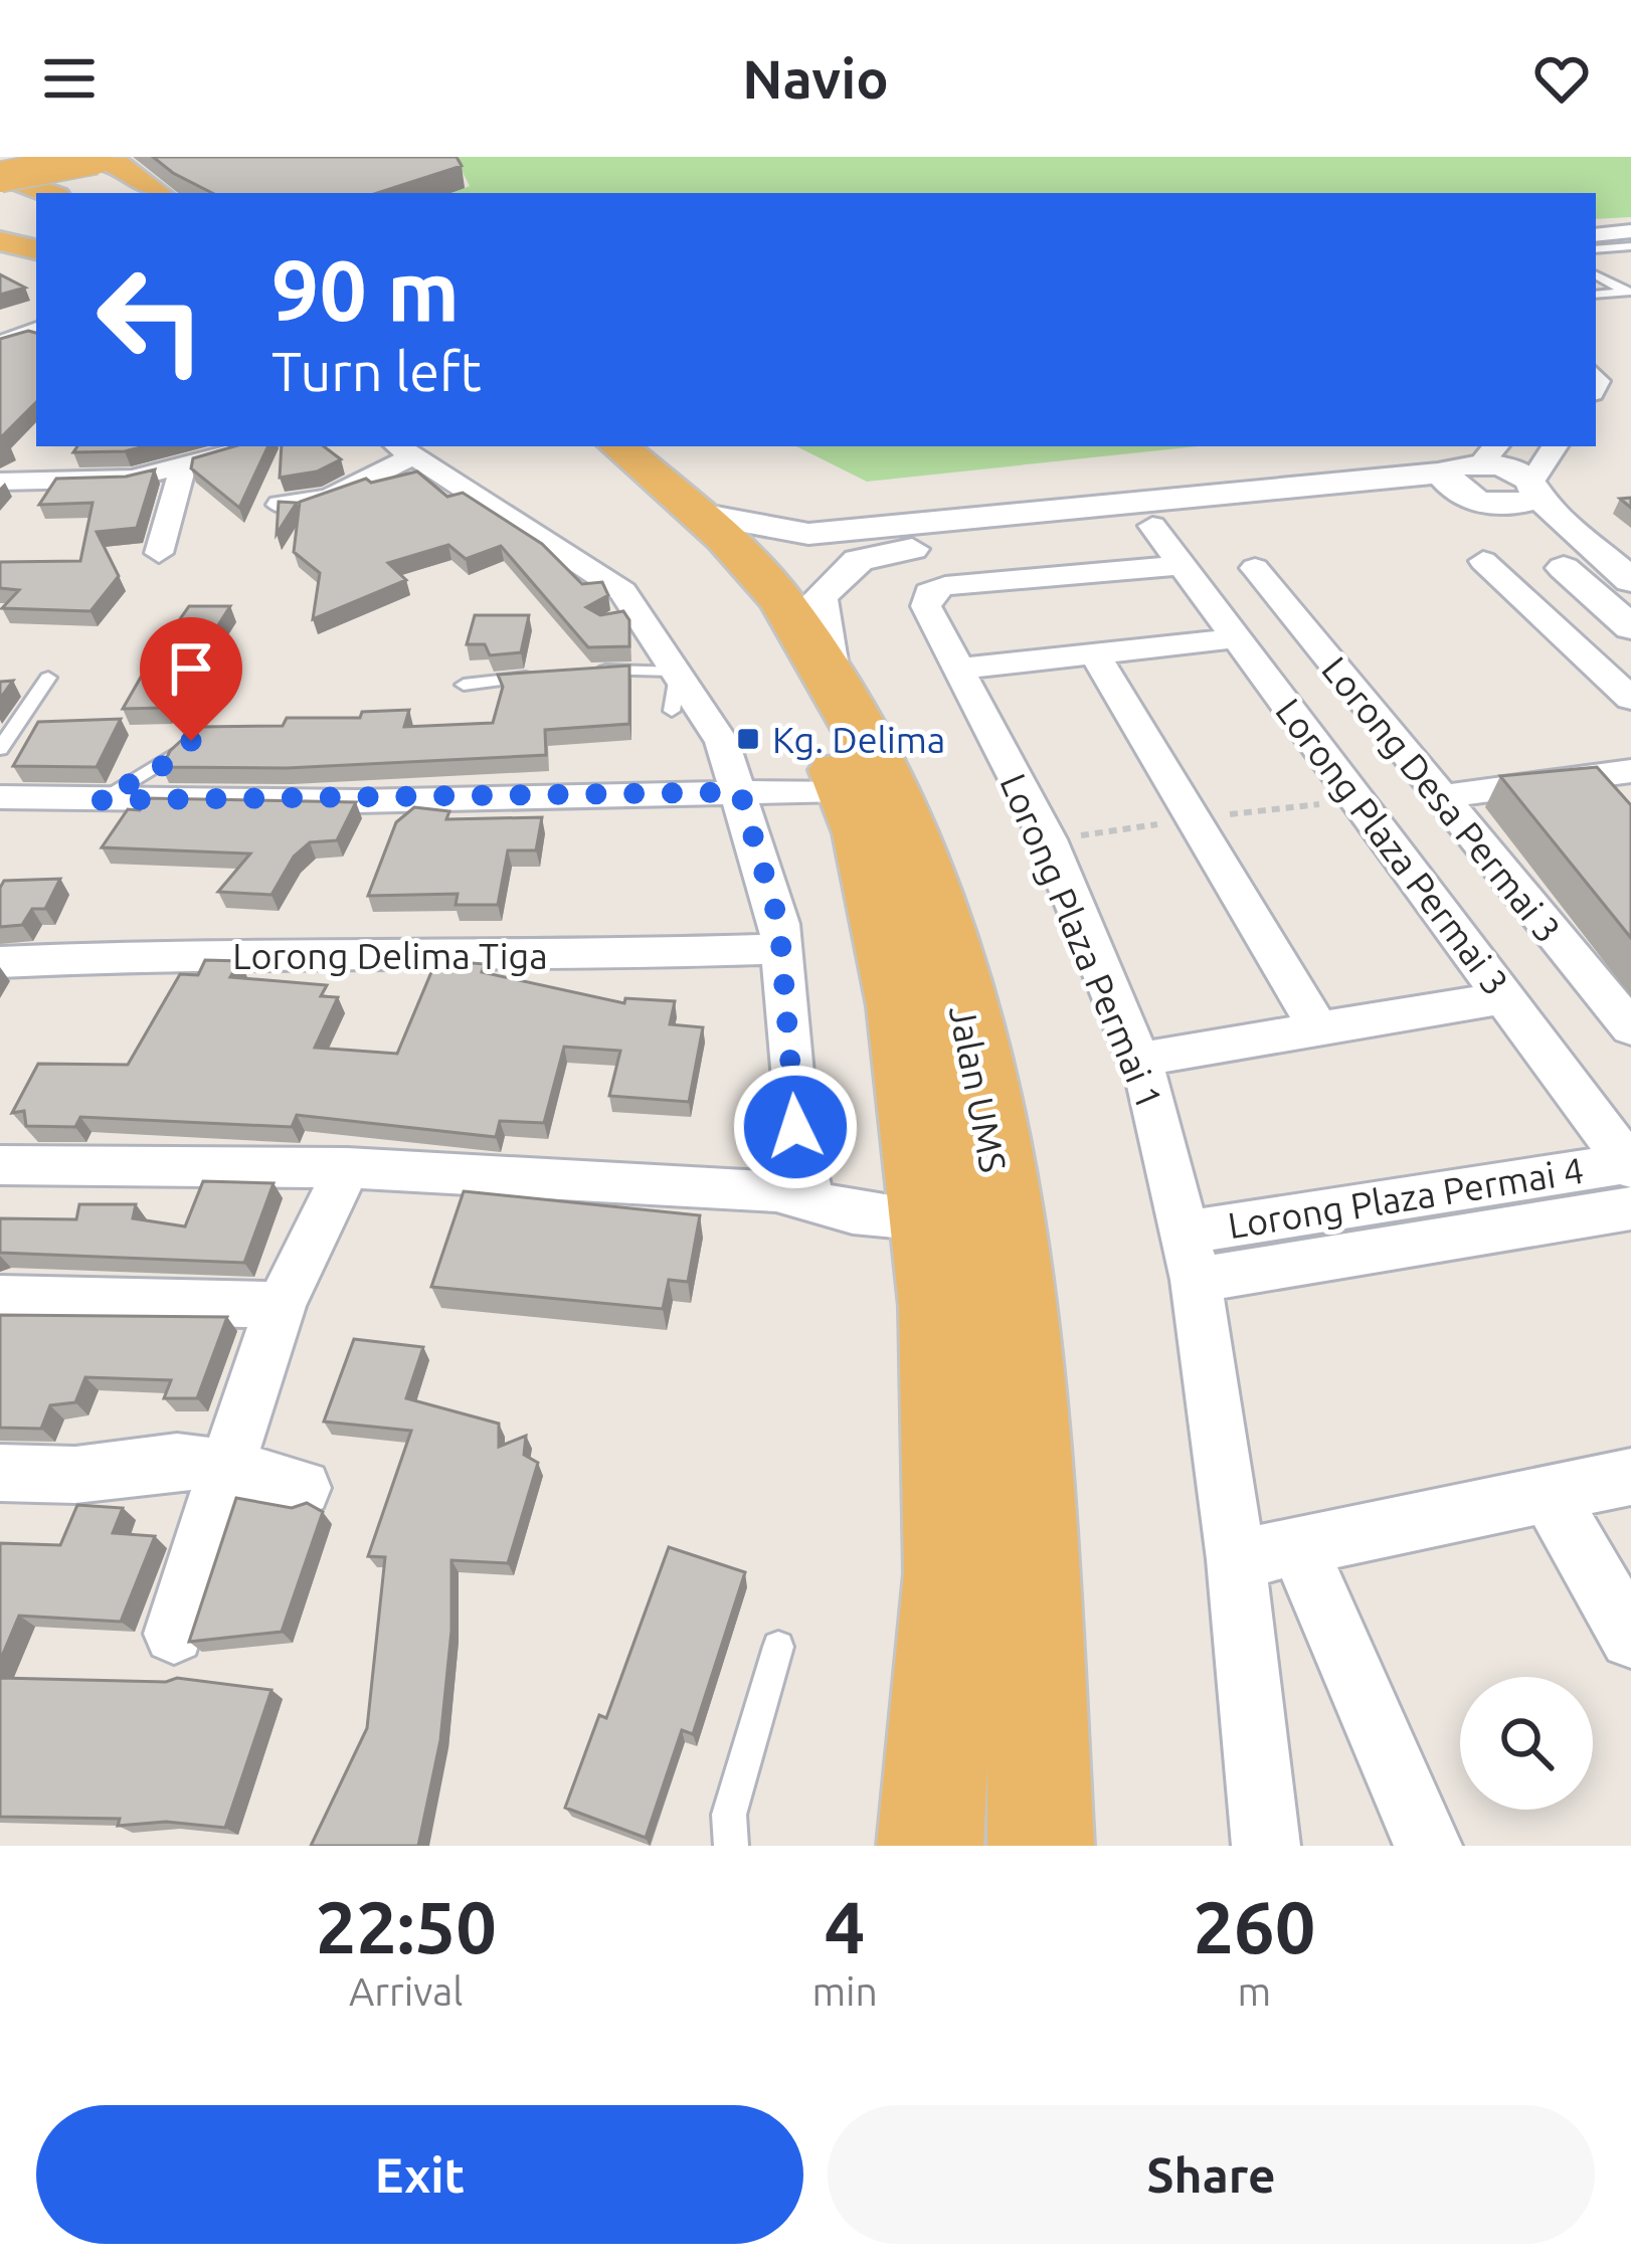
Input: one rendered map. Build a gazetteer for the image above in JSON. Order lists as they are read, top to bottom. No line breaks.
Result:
{"streets":{"highway":["Jalan UMS"],"street":["Lorong Desa Permai 3","Lorong Plaza Permai 3","Lorong Plaza Permai 1","Lorong Delima Tiga","Lorong Plaza Permai 4"]},"crossings":[["Lorong Plaza Permai 3","Lorong Plaza Permai 1"],["Lorong Plaza Permai 3","Lorong Plaza Permai 4"],["Lorong Plaza Permai 1","Lorong Plaza Permai 4"]],"places":{"transit":["Kg. Delima"]},"page":{"header":"Navio","turn":["90 m","Turn left"],"eta":["22:50","Arrival","4","min","260","m"],"buttons":["Exit","Share"]}}
